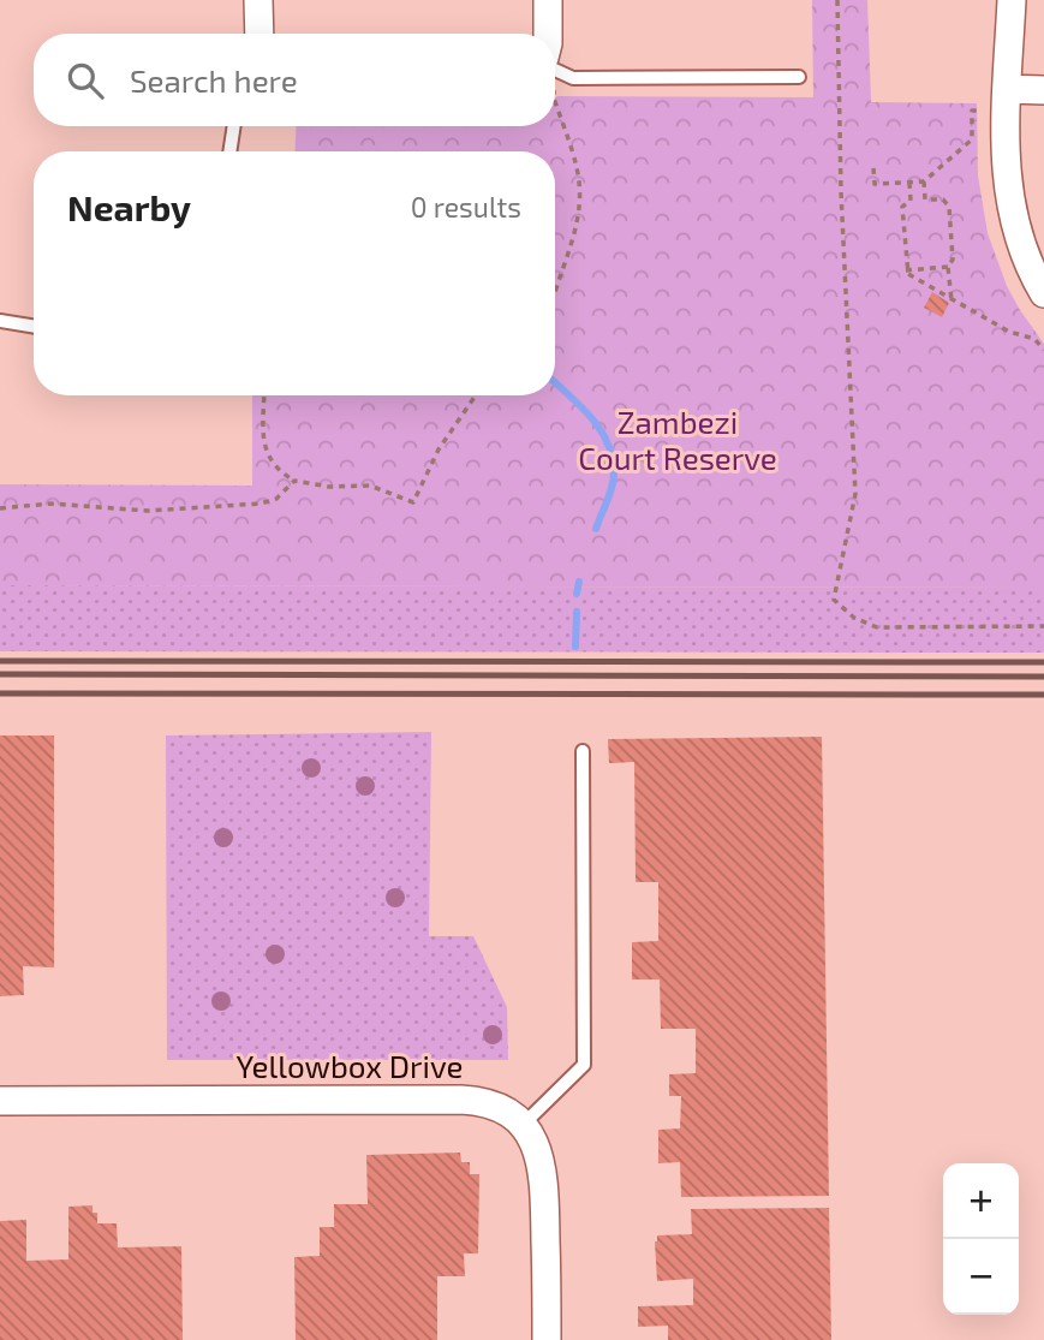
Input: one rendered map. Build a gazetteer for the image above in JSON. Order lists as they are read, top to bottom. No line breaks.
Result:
{"streets":{"street":["Yellowbox Drive"]},"parks":["Zambezi Court Reserve"],"page":{"search":"Search here","heading":["Nearby","0 results"],"map_buttons":["+","−"]}}
